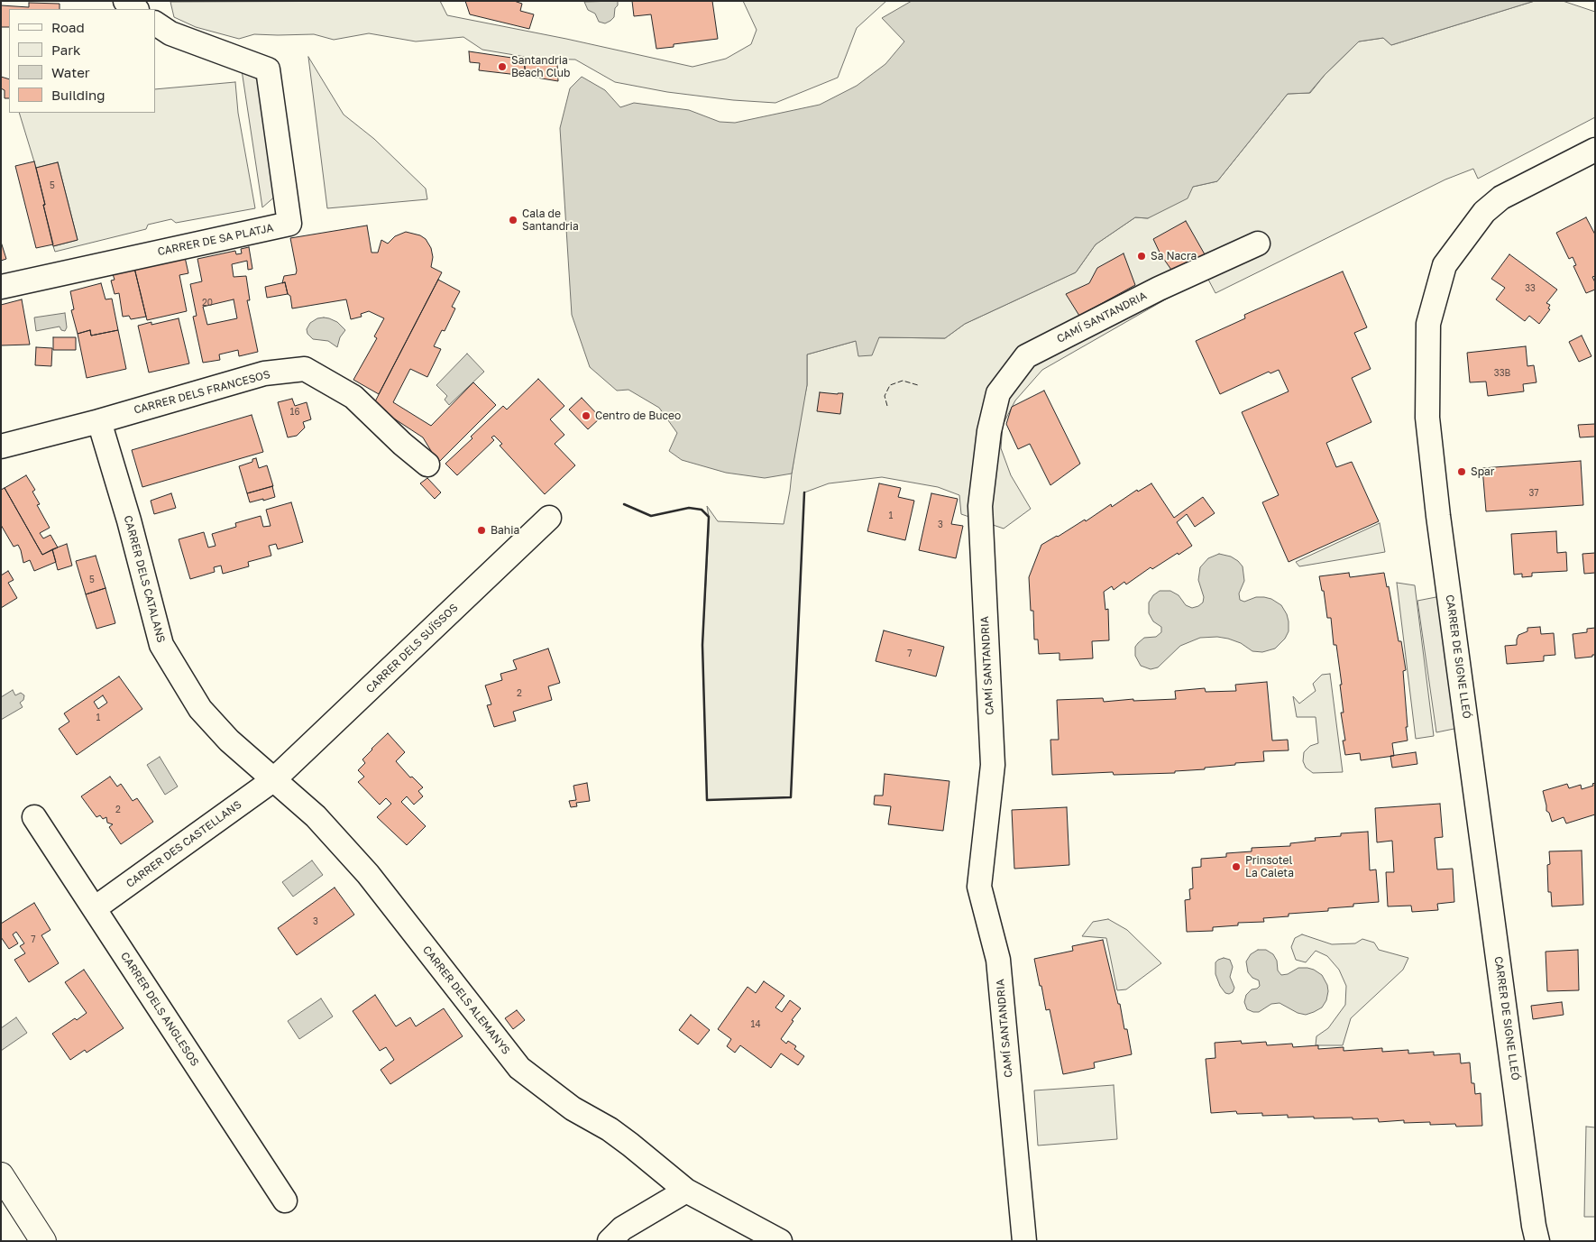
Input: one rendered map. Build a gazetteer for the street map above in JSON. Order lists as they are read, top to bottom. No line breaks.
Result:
{"streets":{"street":["CARRER DE SA PLATJA","CAMÍ SANTANDRIA","CARRER DELS FRANCESOS","CARRER DELS CATALANS","CARRER DELS SUÏSSOS","CARRER DE SIGNE LLEÓ","CARRER DES CASTELLANS","CARRER DELS ALEMANYS","CARRER DELS ANGLESOS"]},"crossings":[["CARRER DELS FRANCESOS","CARRER DELS CATALANS"],["CARRER DELS CATALANS","CARRER DELS SUÏSSOS"],["CARRER DELS CATALANS","CARRER DES CASTELLANS"],["CARRER DELS CATALANS","CARRER DELS ALEMANYS"],["CARRER DELS SUÏSSOS","CARRER DES CASTELLANS"],["CARRER DELS SUÏSSOS","CARRER DELS ALEMANYS"],["CARRER DES CASTELLANS","CARRER DELS ALEMANYS"],["CARRER DES CASTELLANS","CARRER DELS ANGLESOS"]],"places":["Santandria Beach Club","Cala de Santandria","Sa Nacra","Centro de Buceo","Spar","Bahia","Prinsotel La Caleta"],"house_numbers":["5","33","20","33B","16","37","1","3","5","7","2","1","2","3","7","14"],"legend":["Road","Park","Water","Building"]}
